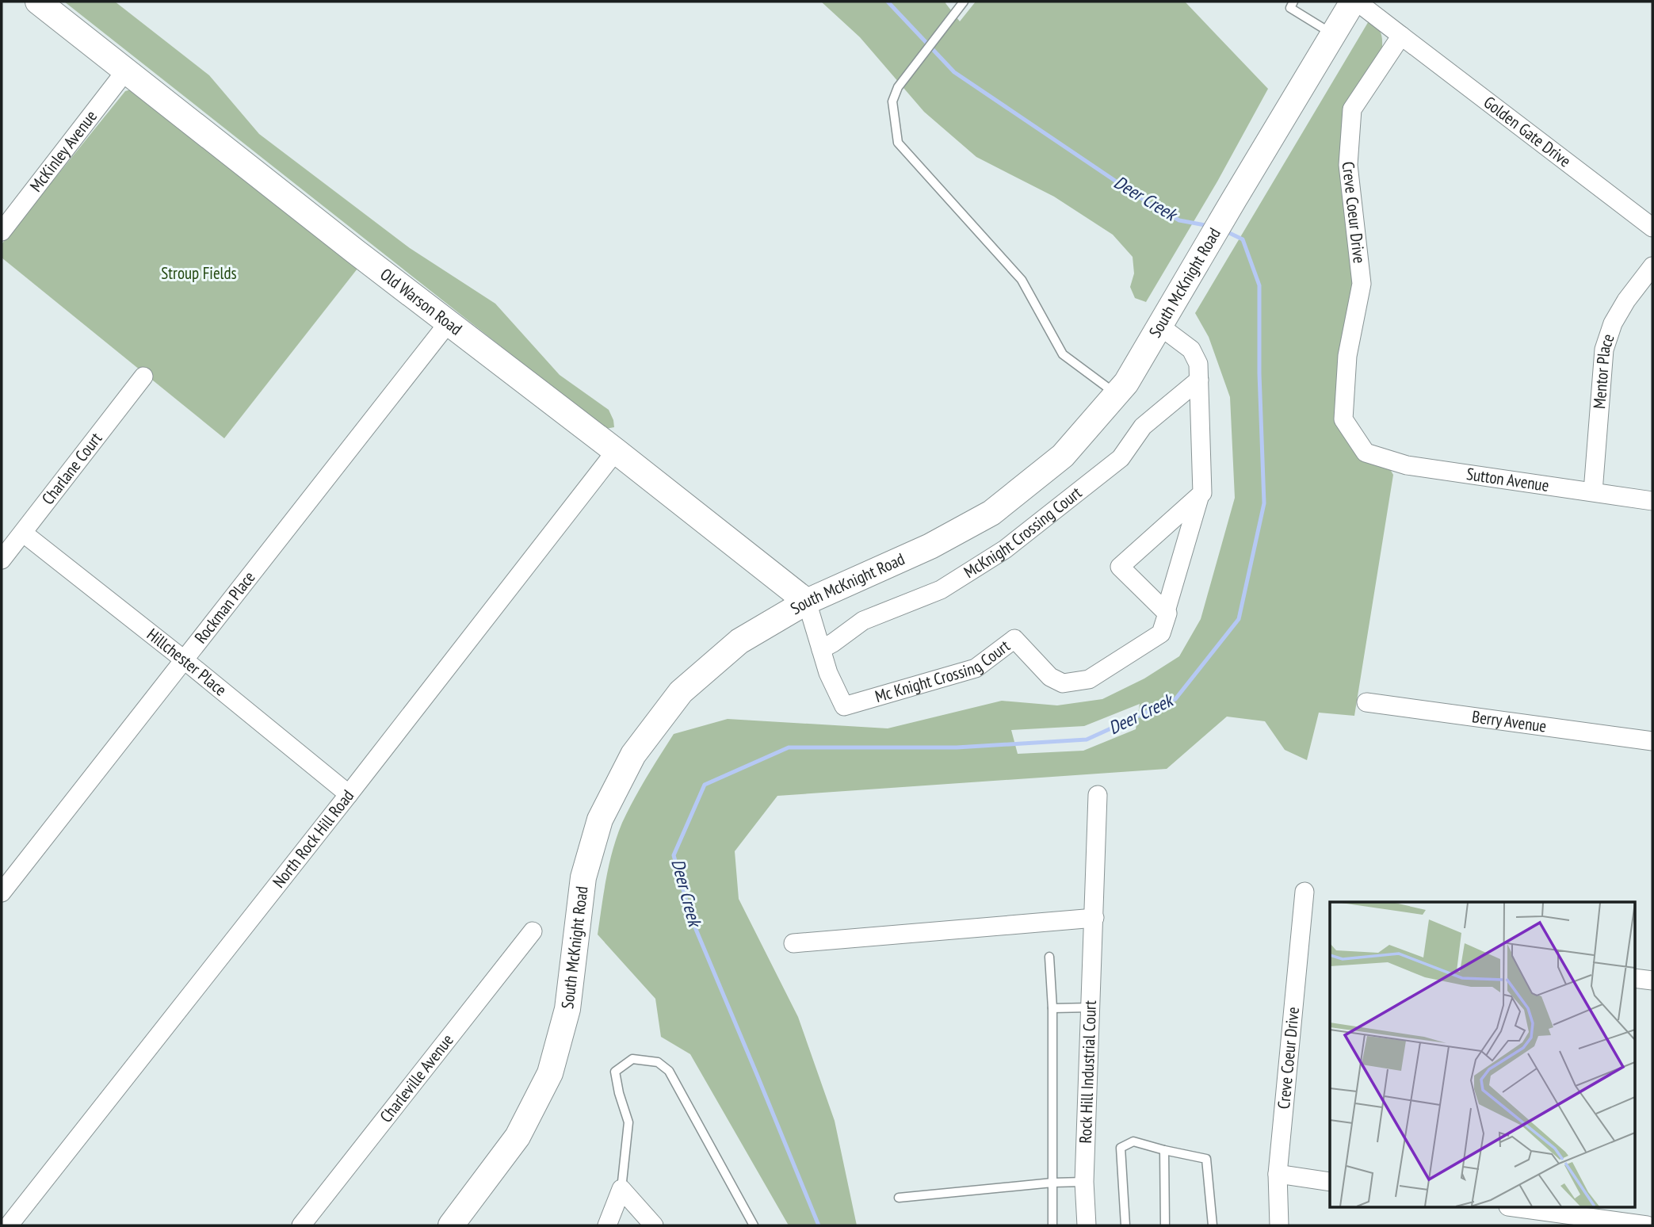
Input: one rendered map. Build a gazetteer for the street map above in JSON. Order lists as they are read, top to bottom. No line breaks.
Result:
{"streets":{"main road":["South McKnight Road","Old Warson Road"],"street":["Golden Gate Drive","McKinley Avenue","Creve Coeur Drive","Mentor Place","Charlane Court","Sutton Avenue","McKnight Crossing Court","Rockman Place","Hillchester Place","Mc Knight Crossing Court","Berry Avenue","North Rock Hill Road","Rock Hill Industrial Court","Charleville Avenue"]},"crossings":[["Golden Gate Drive","Creve Coeur Drive"],["McKinley Avenue","Old Warson Road"],["Creve Coeur Drive","Sutton Avenue"],["South McKnight Road","Old Warson Road"],["South McKnight Road","Mc Knight Crossing Court"],["Old Warson Road","Rockman Place"],["Old Warson Road","Mc Knight Crossing Court"],["Old Warson Road","North Rock Hill Road"],["Mentor Place","Sutton Avenue"],["Charlane Court","Hillchester Place"],["McKnight Crossing Court","Mc Knight Crossing Court"],["Rockman Place","Hillchester Place"],["Hillchester Place","North Rock Hill Road"]],"water":["Deer Creek"],"parks":["Stroup Fields"]}
